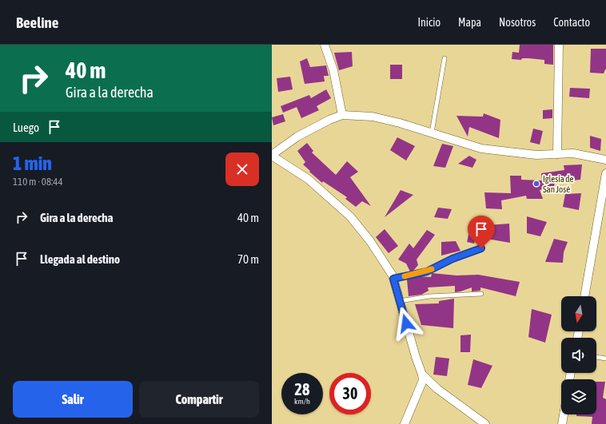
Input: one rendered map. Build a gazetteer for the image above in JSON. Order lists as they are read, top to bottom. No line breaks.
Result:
{"places":["Iglesia de San José"],"north":"bottom","page":{"header":"Beeline","nav":["Inicio","Mapa","Nosotros","Contacto"],"turn":["40 m","Gira a la derecha"],"then":"Luego","heading":["1 min","110 m · 08:44"],"list":[{"name":"Gira a la derecha","value":"40 m"},{"name":"Llegada al destino","value":"70 m"}],"speed":"28 km/h","limit":"30","buttons":["Salir","Compartir"]}}
